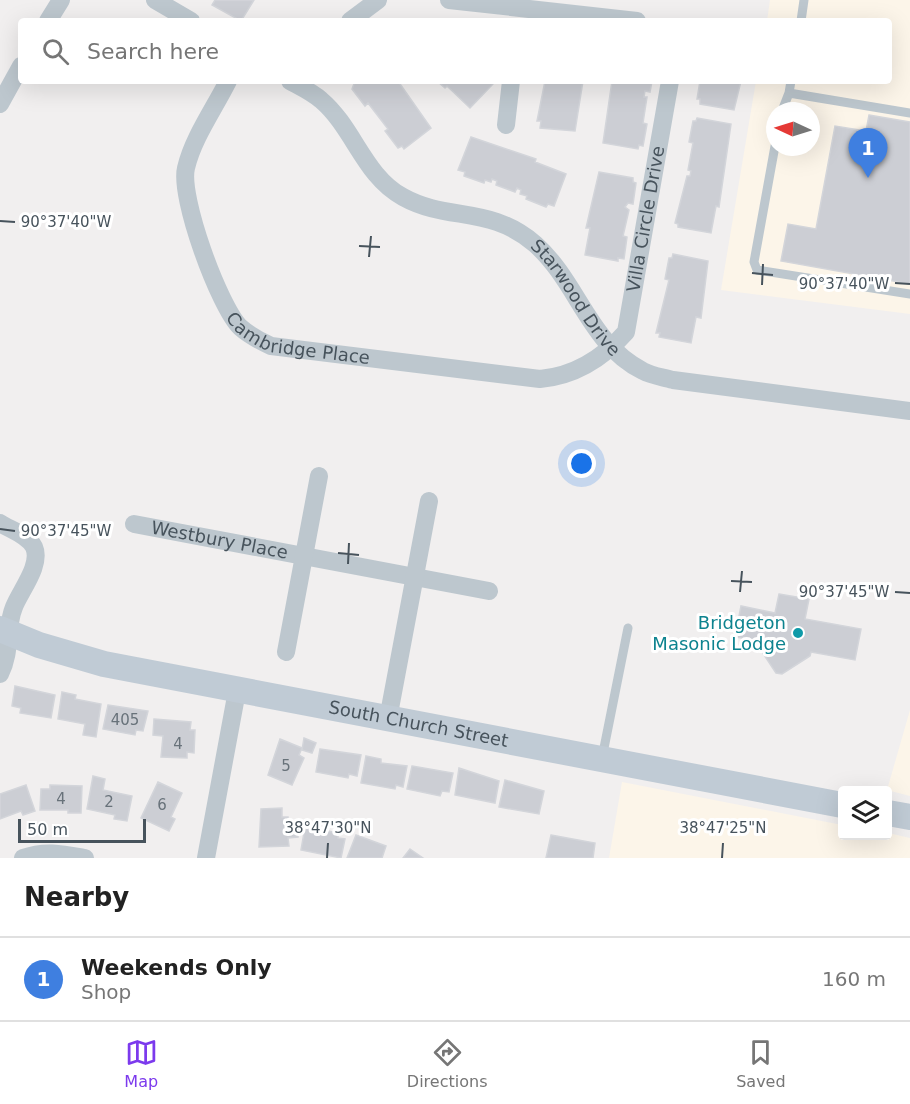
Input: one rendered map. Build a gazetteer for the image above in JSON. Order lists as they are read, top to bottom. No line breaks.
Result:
{"streets":{"street":["Villa Circle Drive","Starwood Drive","Cambridge Place","Westbury Place","South Church Street"]},"crossings":[["Villa Circle Drive","Starwood Drive"],["Villa Circle Drive","Cambridge Place"],["Starwood Drive","Cambridge Place"]],"places":["Bridgeton Masonic Lodge"],"house_numbers":["405","4","5","4","2","6"],"scale_bar":"50 m","north":"left","page":{"search":"Search here","pins":"1","scale":"50 m","heading":"Nearby","list":[{"mark":"1","name":"Weekends Only","note":"Shop","value":"160 m"}],"nav":["Map","Directions","Saved"]},"coordinates":["90°37'40\"W","90°37'45\"W","38°47'30\"N","38°47'25\"N"]}
